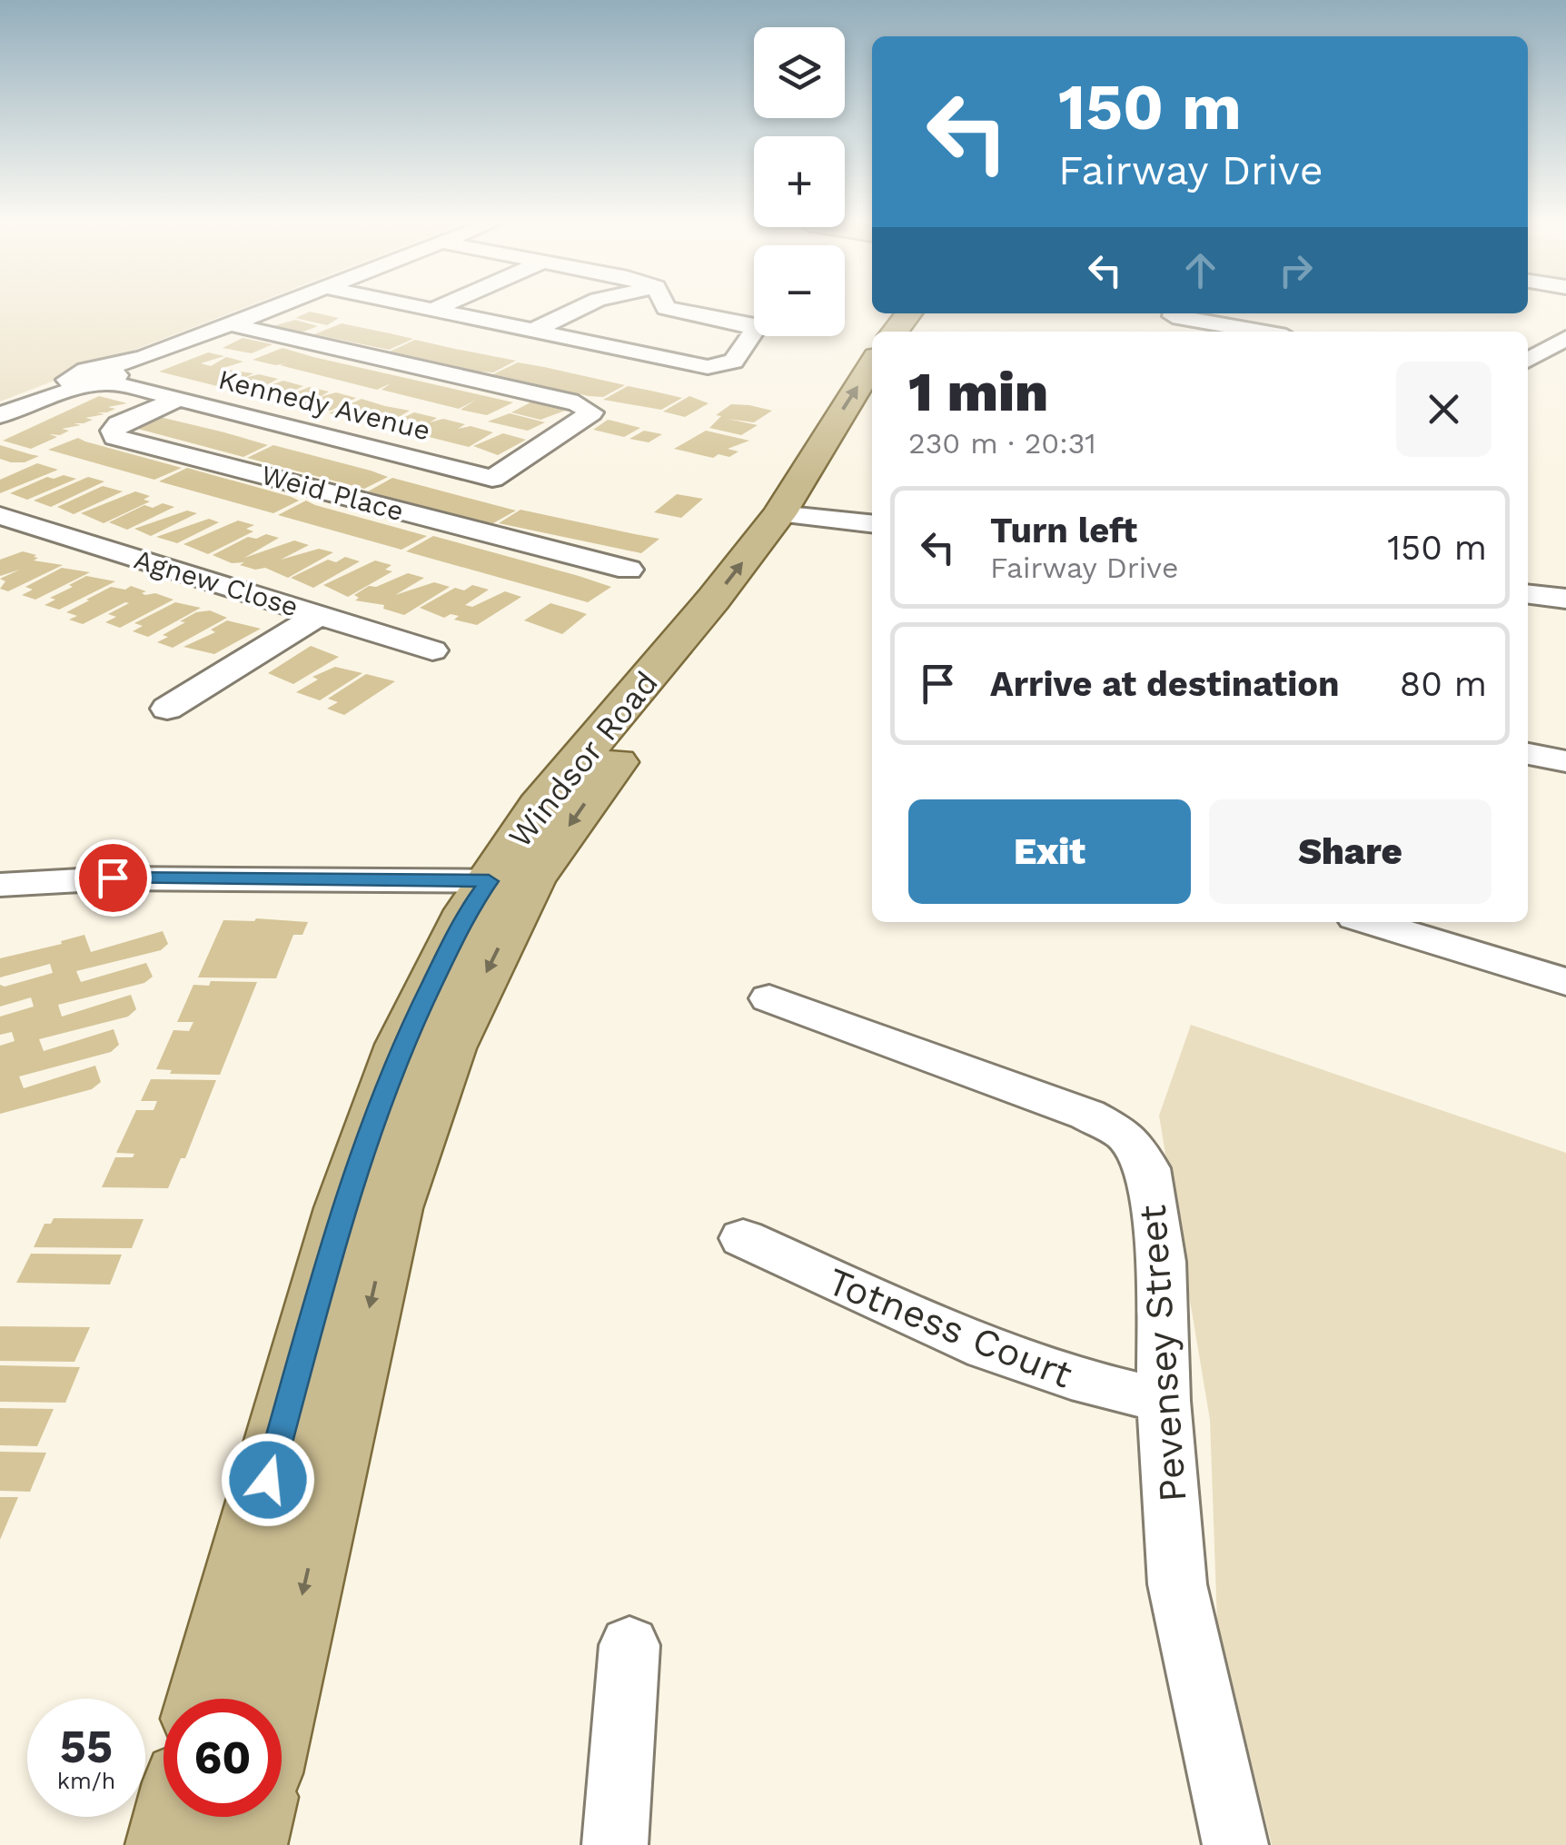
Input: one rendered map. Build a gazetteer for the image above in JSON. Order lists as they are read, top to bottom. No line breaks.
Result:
{"streets":{"main road":["Windsor Road"],"street":["Kennedy Avenue","Weid Place","Agnew Close","Totness Court","Pevensey Street"]},"crossings":[["Kennedy Avenue","Weid Place"],["Totness Court","Pevensey Street"]],"page":{"map_buttons":["+","−"],"turn":["150 m","Fairway Drive"],"heading":["1 min","230 m · 20:31"],"list":[{"name":"Turn left","note":"Fairway Drive","value":"150 m"},{"name":"Arrive at destination","value":"80 m"}],"buttons":["Exit","Share"],"speed":"55 km/h","limit":"60"}}
